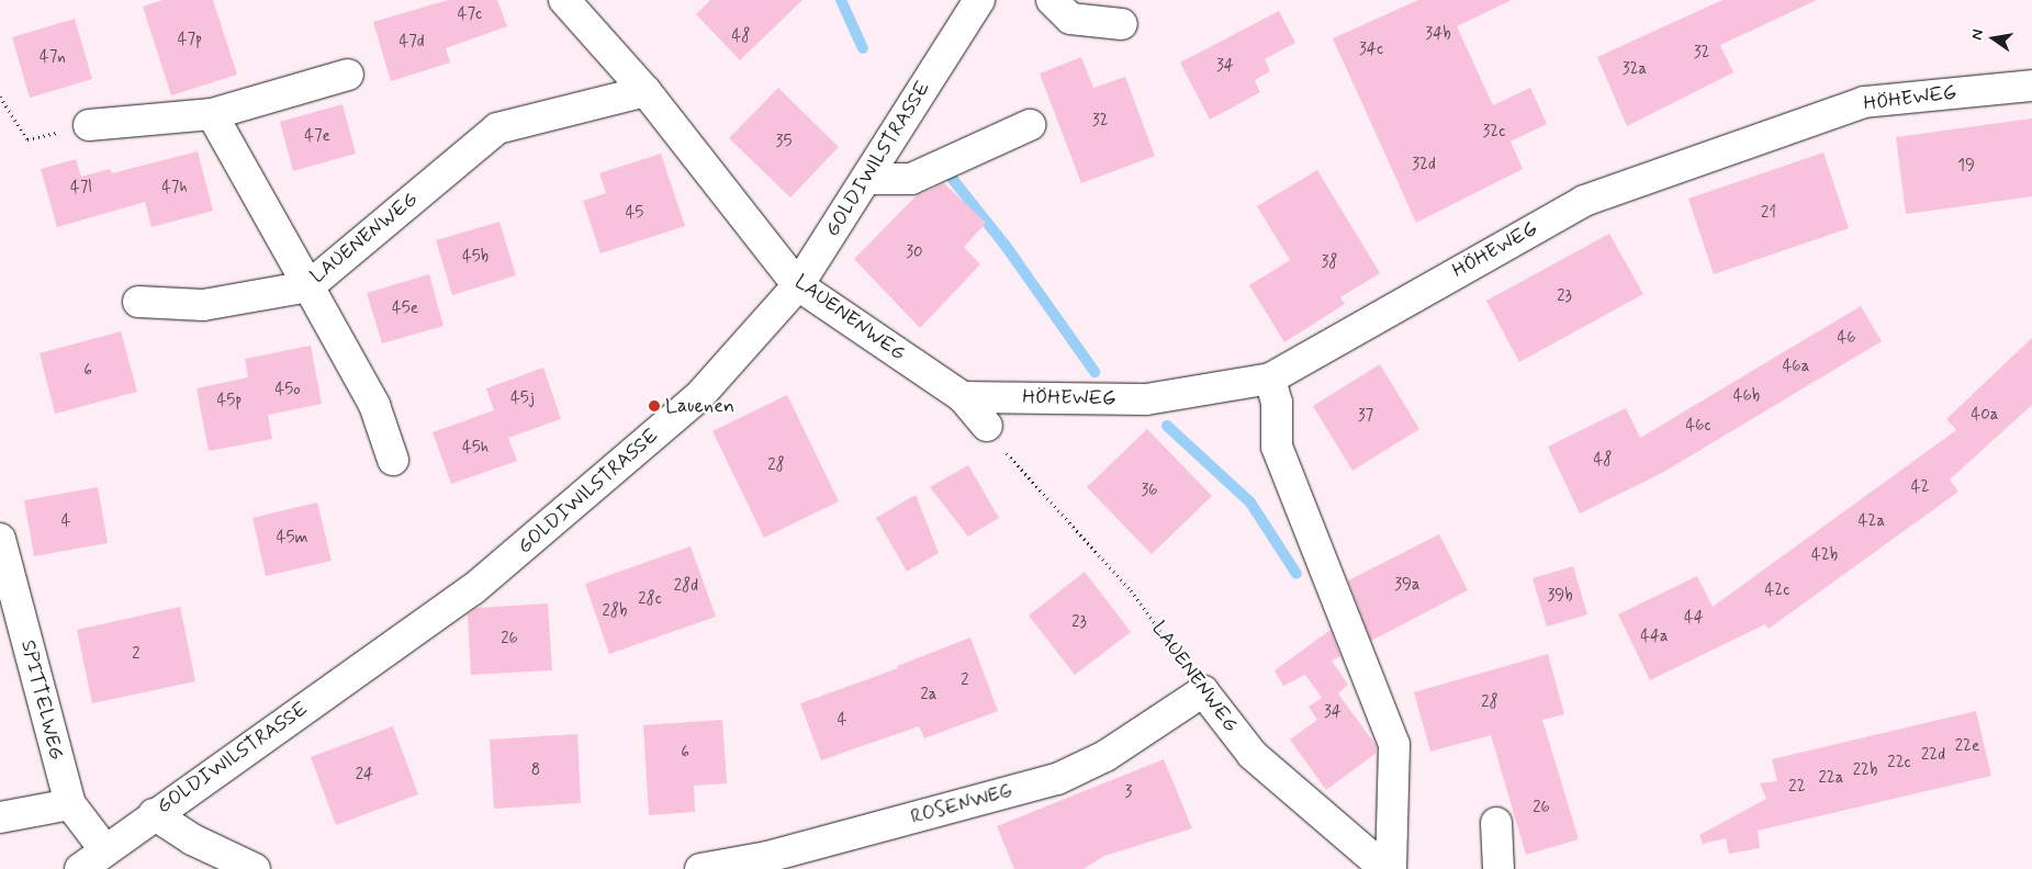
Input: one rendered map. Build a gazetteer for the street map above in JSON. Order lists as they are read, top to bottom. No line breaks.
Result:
{"streets":{"street":["HÖHEWEG","GOLDIWILSTRASSE","LAUENENWEG","SPITTELWEG","ROSENWEG"]},"crossings":[["HÖHEWEG","LAUENENWEG"],["GOLDIWILSTRASSE","LAUENENWEG"],["GOLDIWILSTRASSE","SPITTELWEG"],["LAUENENWEG","ROSENWEG"]],"places":["Lauenen"],"house_numbers":["47c","34b","48","47p","47d","34c","32","47n","34","32a","32","32c","47e","35","32d","19","47l","47h","45","21","30","45b","38","23","45e","46","46a","6","45o","46b","45j","45p","40a","37","46c","45h","48","28","42","36","4","42a","45m","42b","39a","28d","42c","39b","28c","28b","44","23","44a","26","2","2","2a","28","34","4","22e","6","22d","22c","8","22b","24","22a","22","3","26"],"north":"left"}
